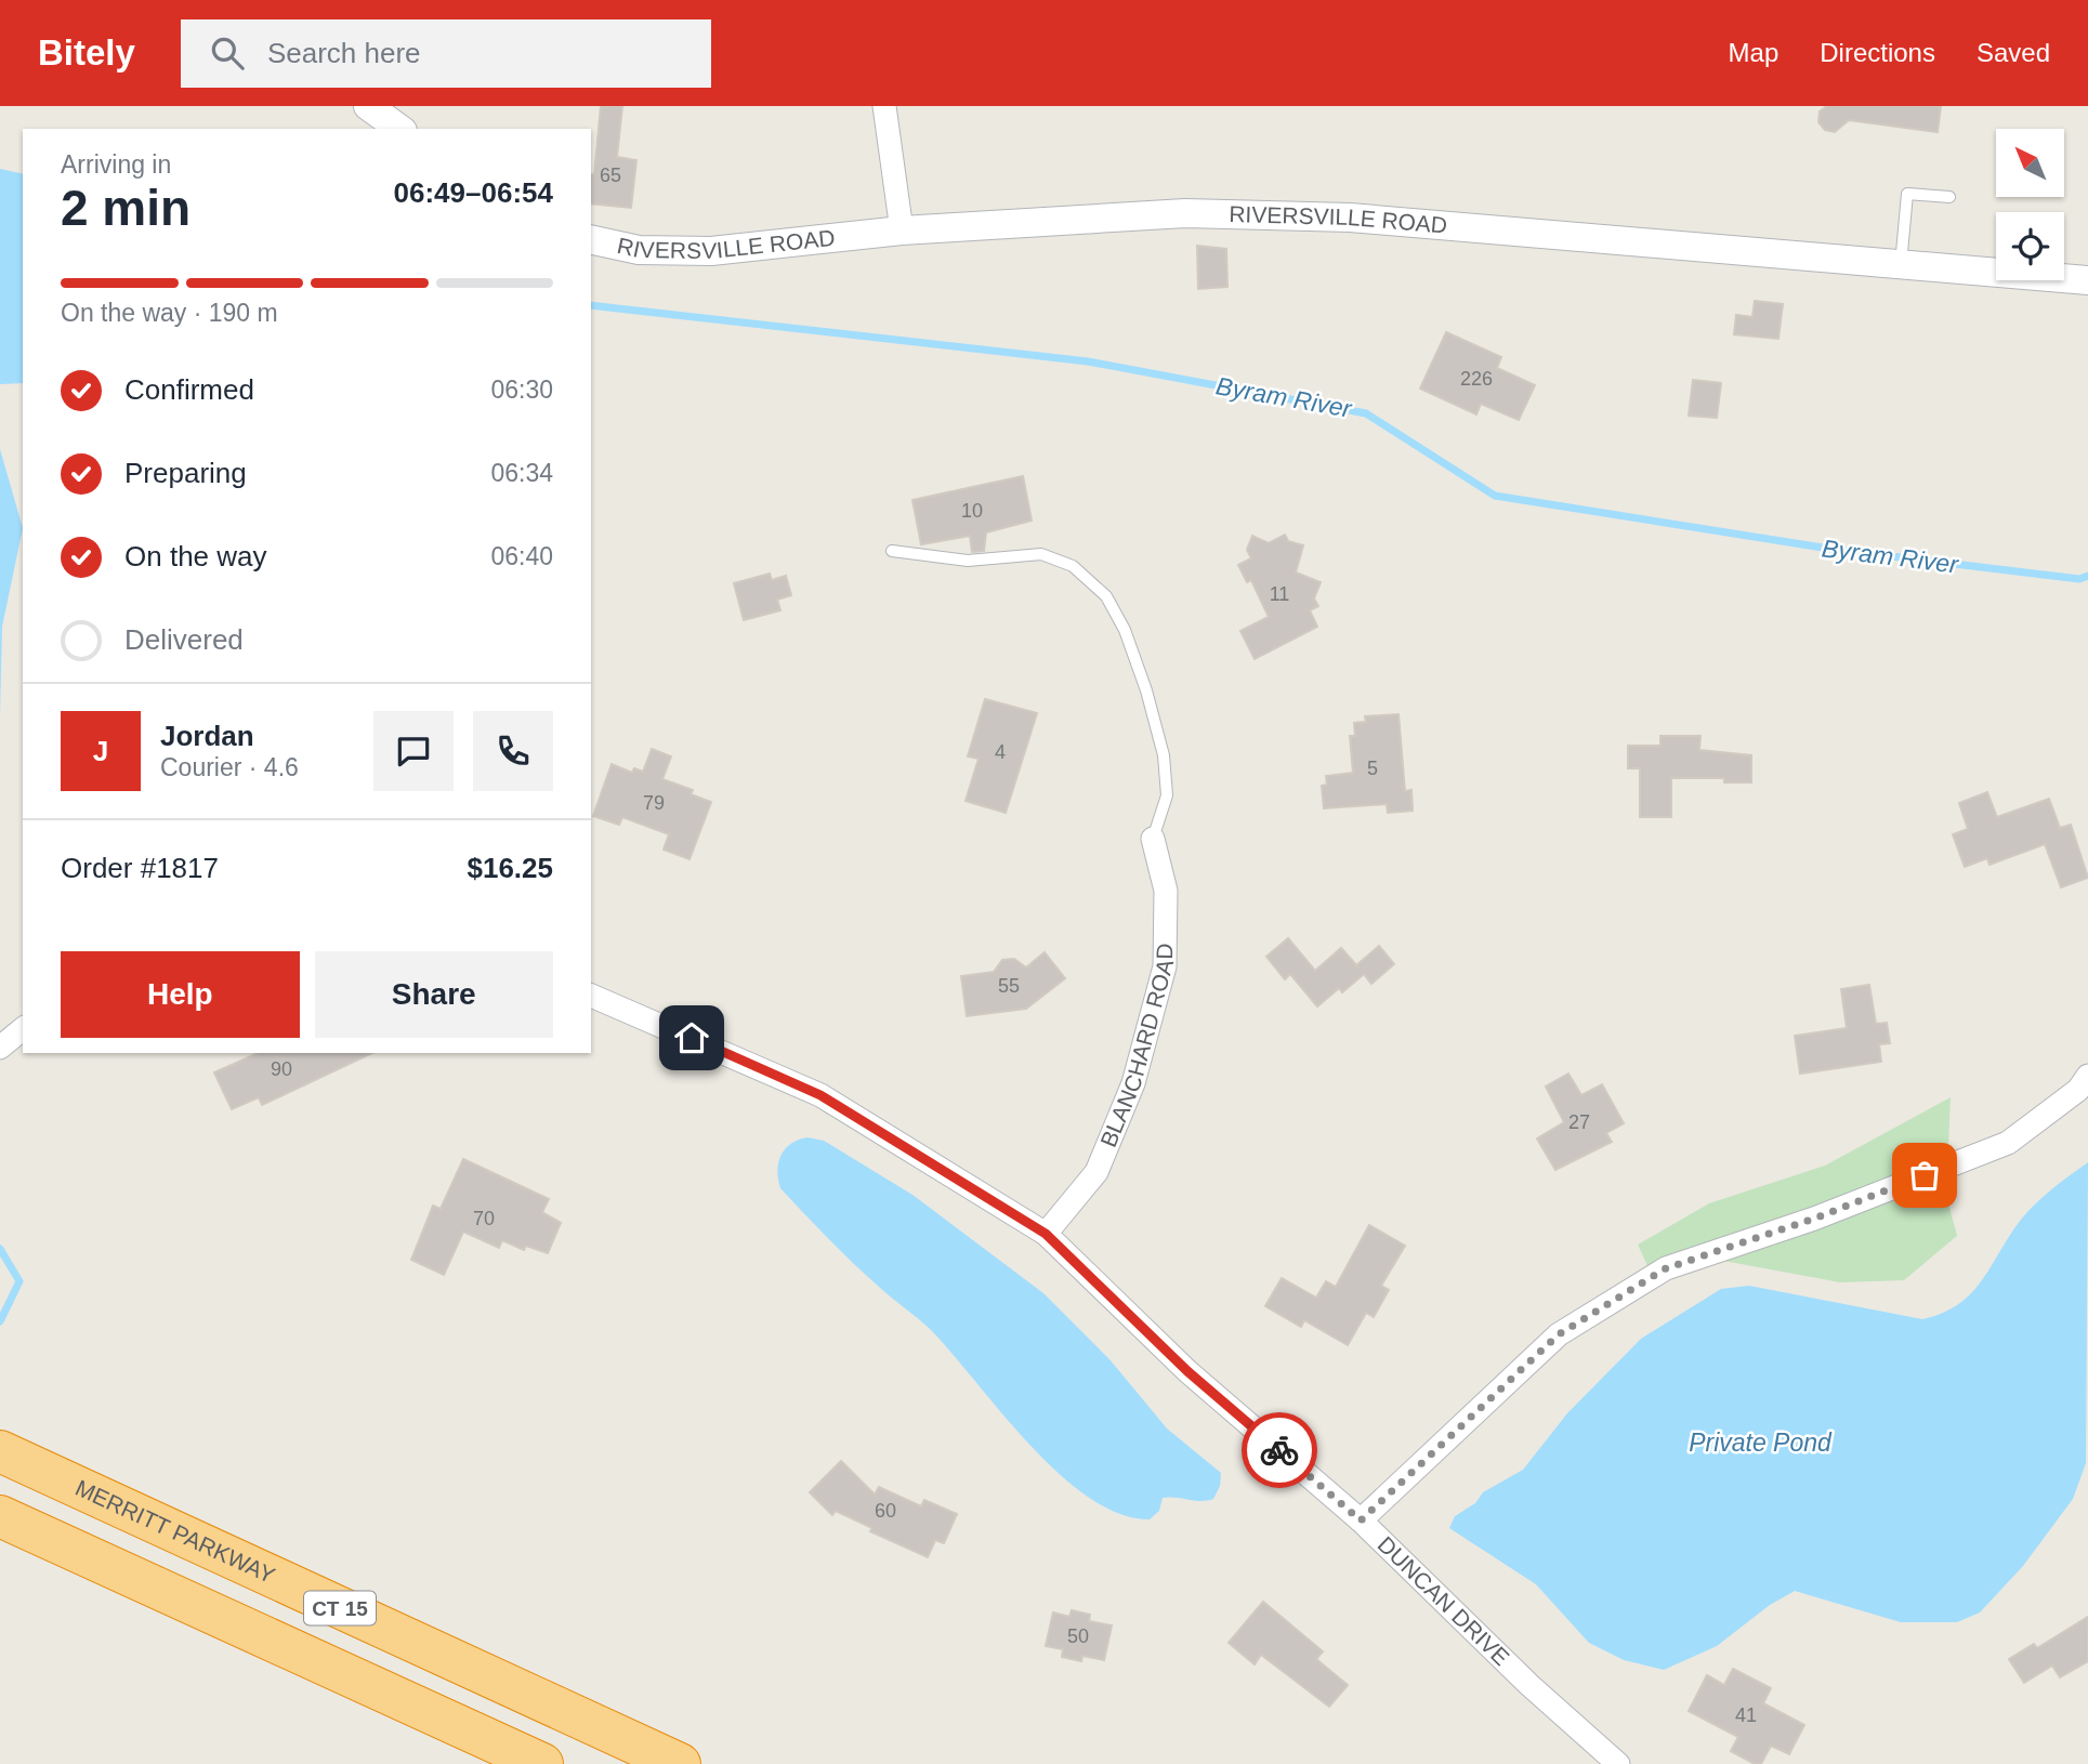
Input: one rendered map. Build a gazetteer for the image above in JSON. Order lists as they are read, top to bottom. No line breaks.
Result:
{"streets":{"highway":["MERRITT PARKWAY","CT 15"],"street":["RIVERSVILLE ROAD","BLANCHARD ROAD","DUNCAN DRIVE"]},"crossings":[["BLANCHARD ROAD","DUNCAN DRIVE"]],"water":["Byram River","Private Pond"],"house_numbers":["65","226","10","11","4","5","79","55","90","27","70","60","50","41"],"north":"top left","page":{"header":"Bitely","search":"Search here","nav":["Map","Directions","Saved"],"heading":["2 min","Arriving in","06:49–06:54"],"panel":["Jordan","Courier · 4.6","Order #1817","$16.25"],"bar":"On the way · 190 m","list":[["Confirmed","06:30"],["Preparing","06:34"],["On the way","06:40"],"Delivered"],"round":"J","buttons":["Help","Share"]}}
